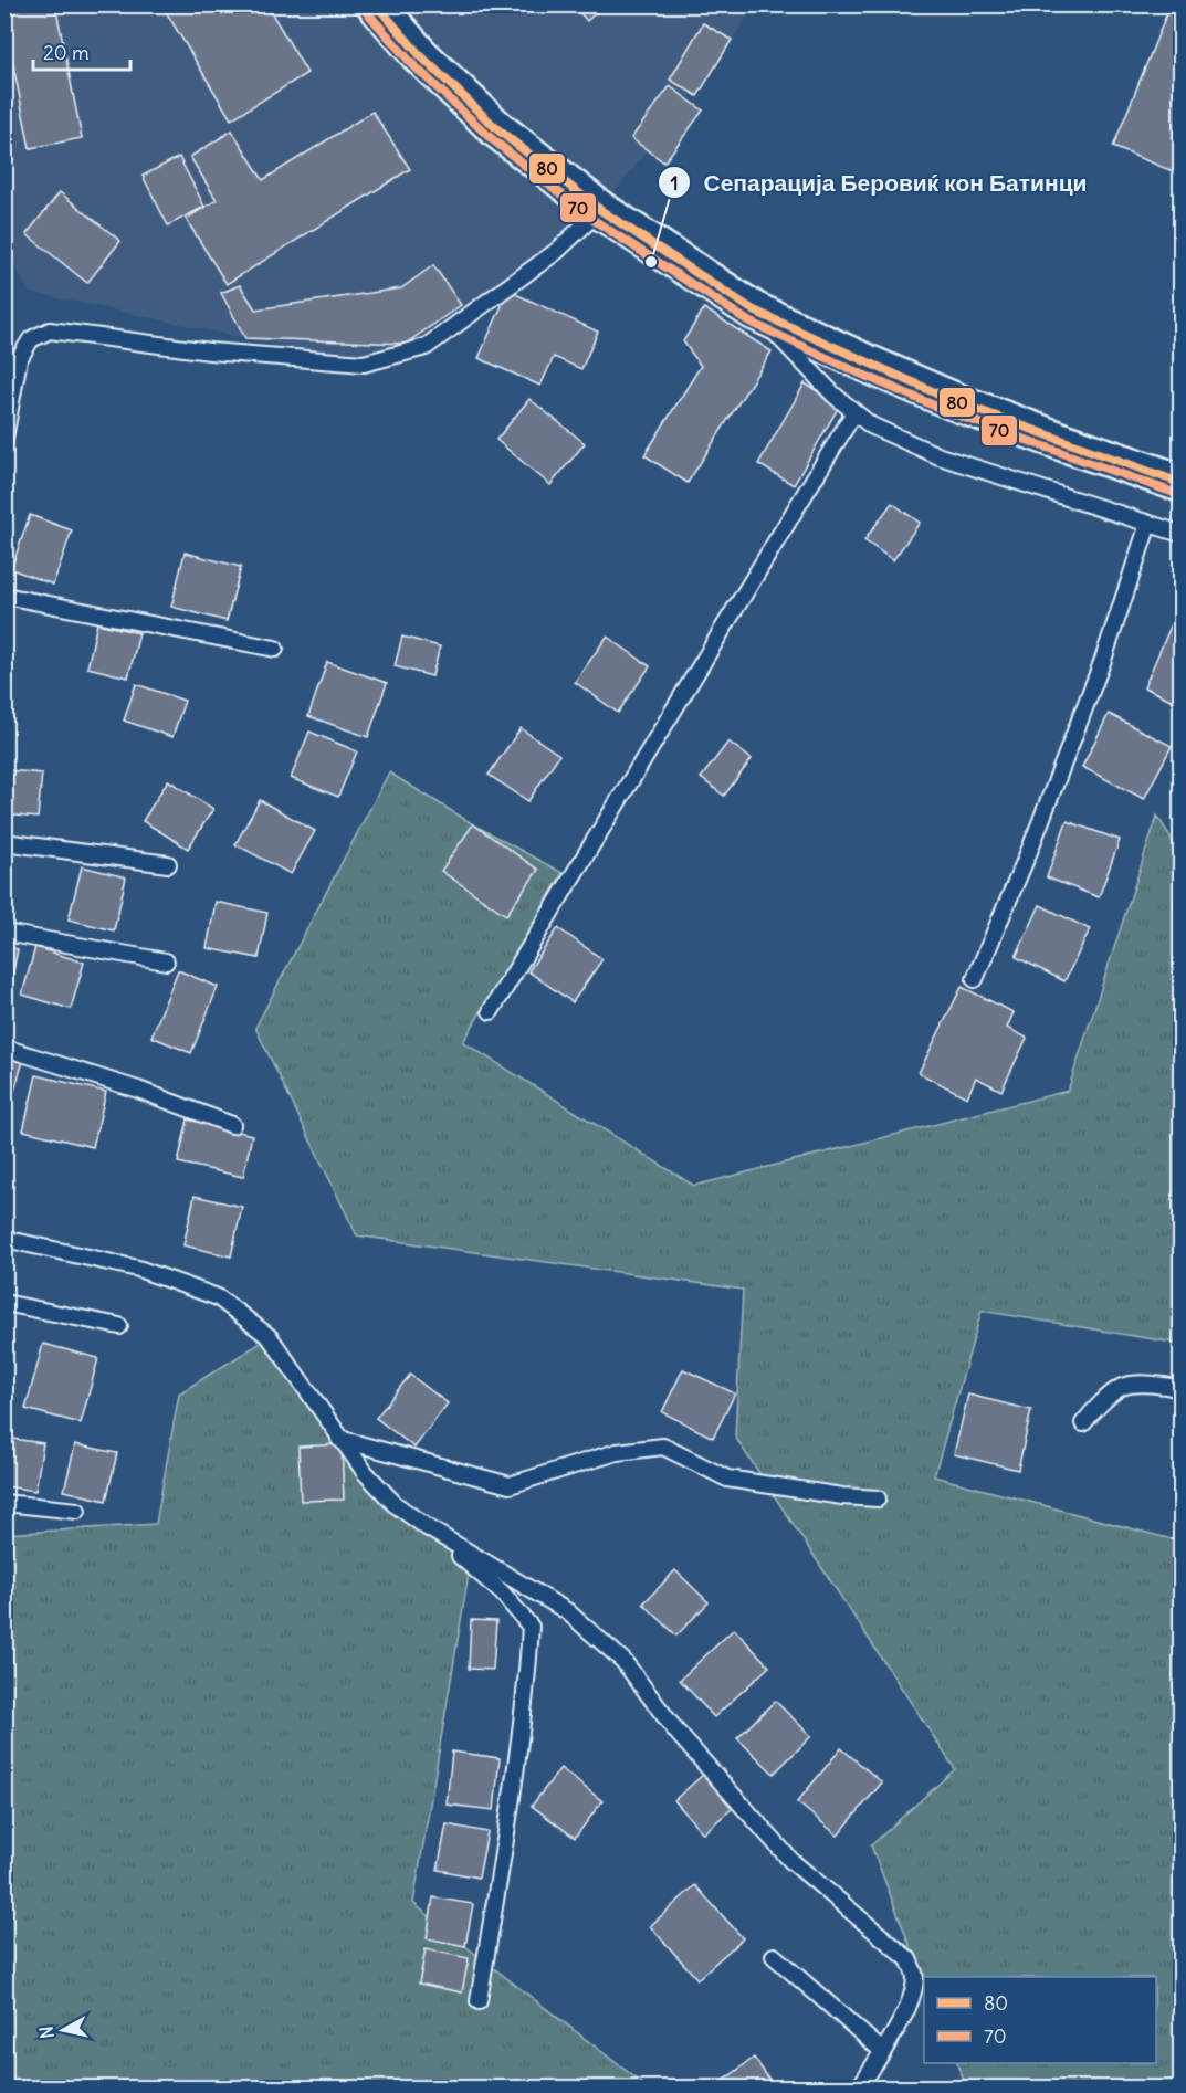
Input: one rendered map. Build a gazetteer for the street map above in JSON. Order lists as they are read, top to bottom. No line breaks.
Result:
{"places":["Сепарација Беровиќ кон Батинци"],"lines":["transit line 80","transit line 70"],"legend":["80","70"],"scale_bar":"20 m","north":"left"}
